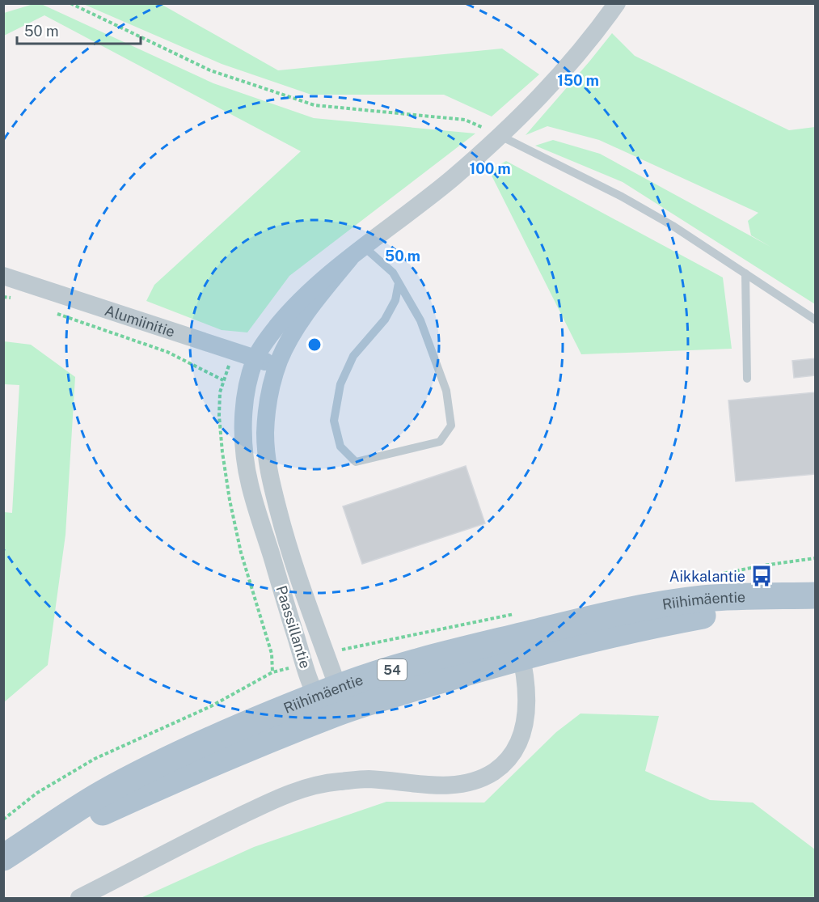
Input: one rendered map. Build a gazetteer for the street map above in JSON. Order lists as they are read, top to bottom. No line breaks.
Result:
{"streets":{"main road":["Riihimäentie","54"],"street":["Alumiinitie","Paassillantie"]},"crossings":[["Alumiinitie","Paassillantie"],["Riihimäentie","Paassillantie"]],"places":{"bus stop":["Aikkalantie"]},"scale_bar":"50 m","rings":["150 m","100 m","50 m"]}
